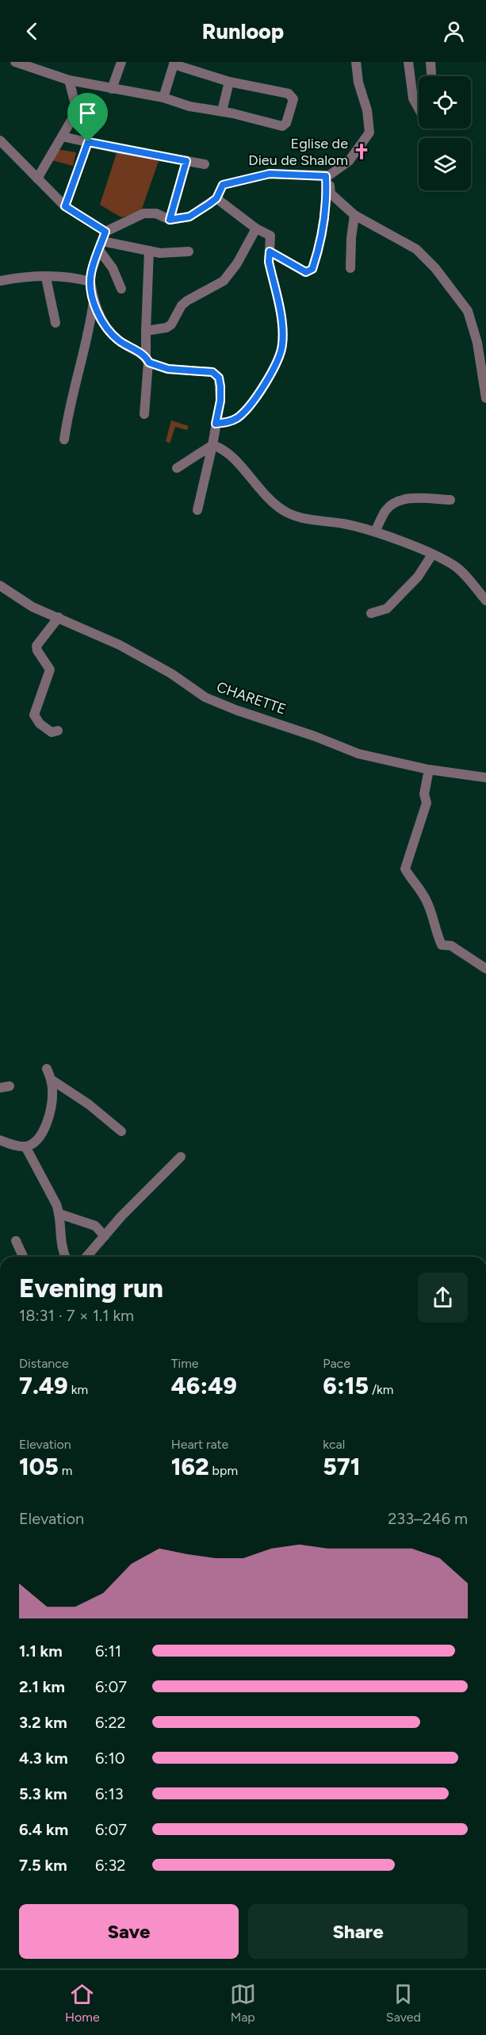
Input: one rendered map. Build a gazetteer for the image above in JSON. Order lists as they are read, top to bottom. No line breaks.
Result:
{"streets":{"street":["CHARETTE"]},"places":{"church":["Eglise de Dieu de Shalom"]},"page":{"header":"Runloop","heading":["Evening run","18:31 · 7 × 1.1 km"],"stats":[["Distance","7.49 km"],["Time","46:49"],["Pace","6:15 /km"],["Elevation","105 m"],["Heart rate","162 bpm"],["kcal","571"]],"chart":["Elevation","233–246 m"],"list":[{"name":"1.1 km","note":"6:11"},{"name":"2.1 km","note":"6:07"},{"name":"3.2 km","note":"6:22"},{"name":"4.3 km","note":"6:10"},{"name":"5.3 km","note":"6:13"},{"name":"6.4 km","note":"6:07"},{"name":"7.5 km","note":"6:32"}],"buttons":["Save","Share"],"tabs":["Home","Map","Saved"]}}
